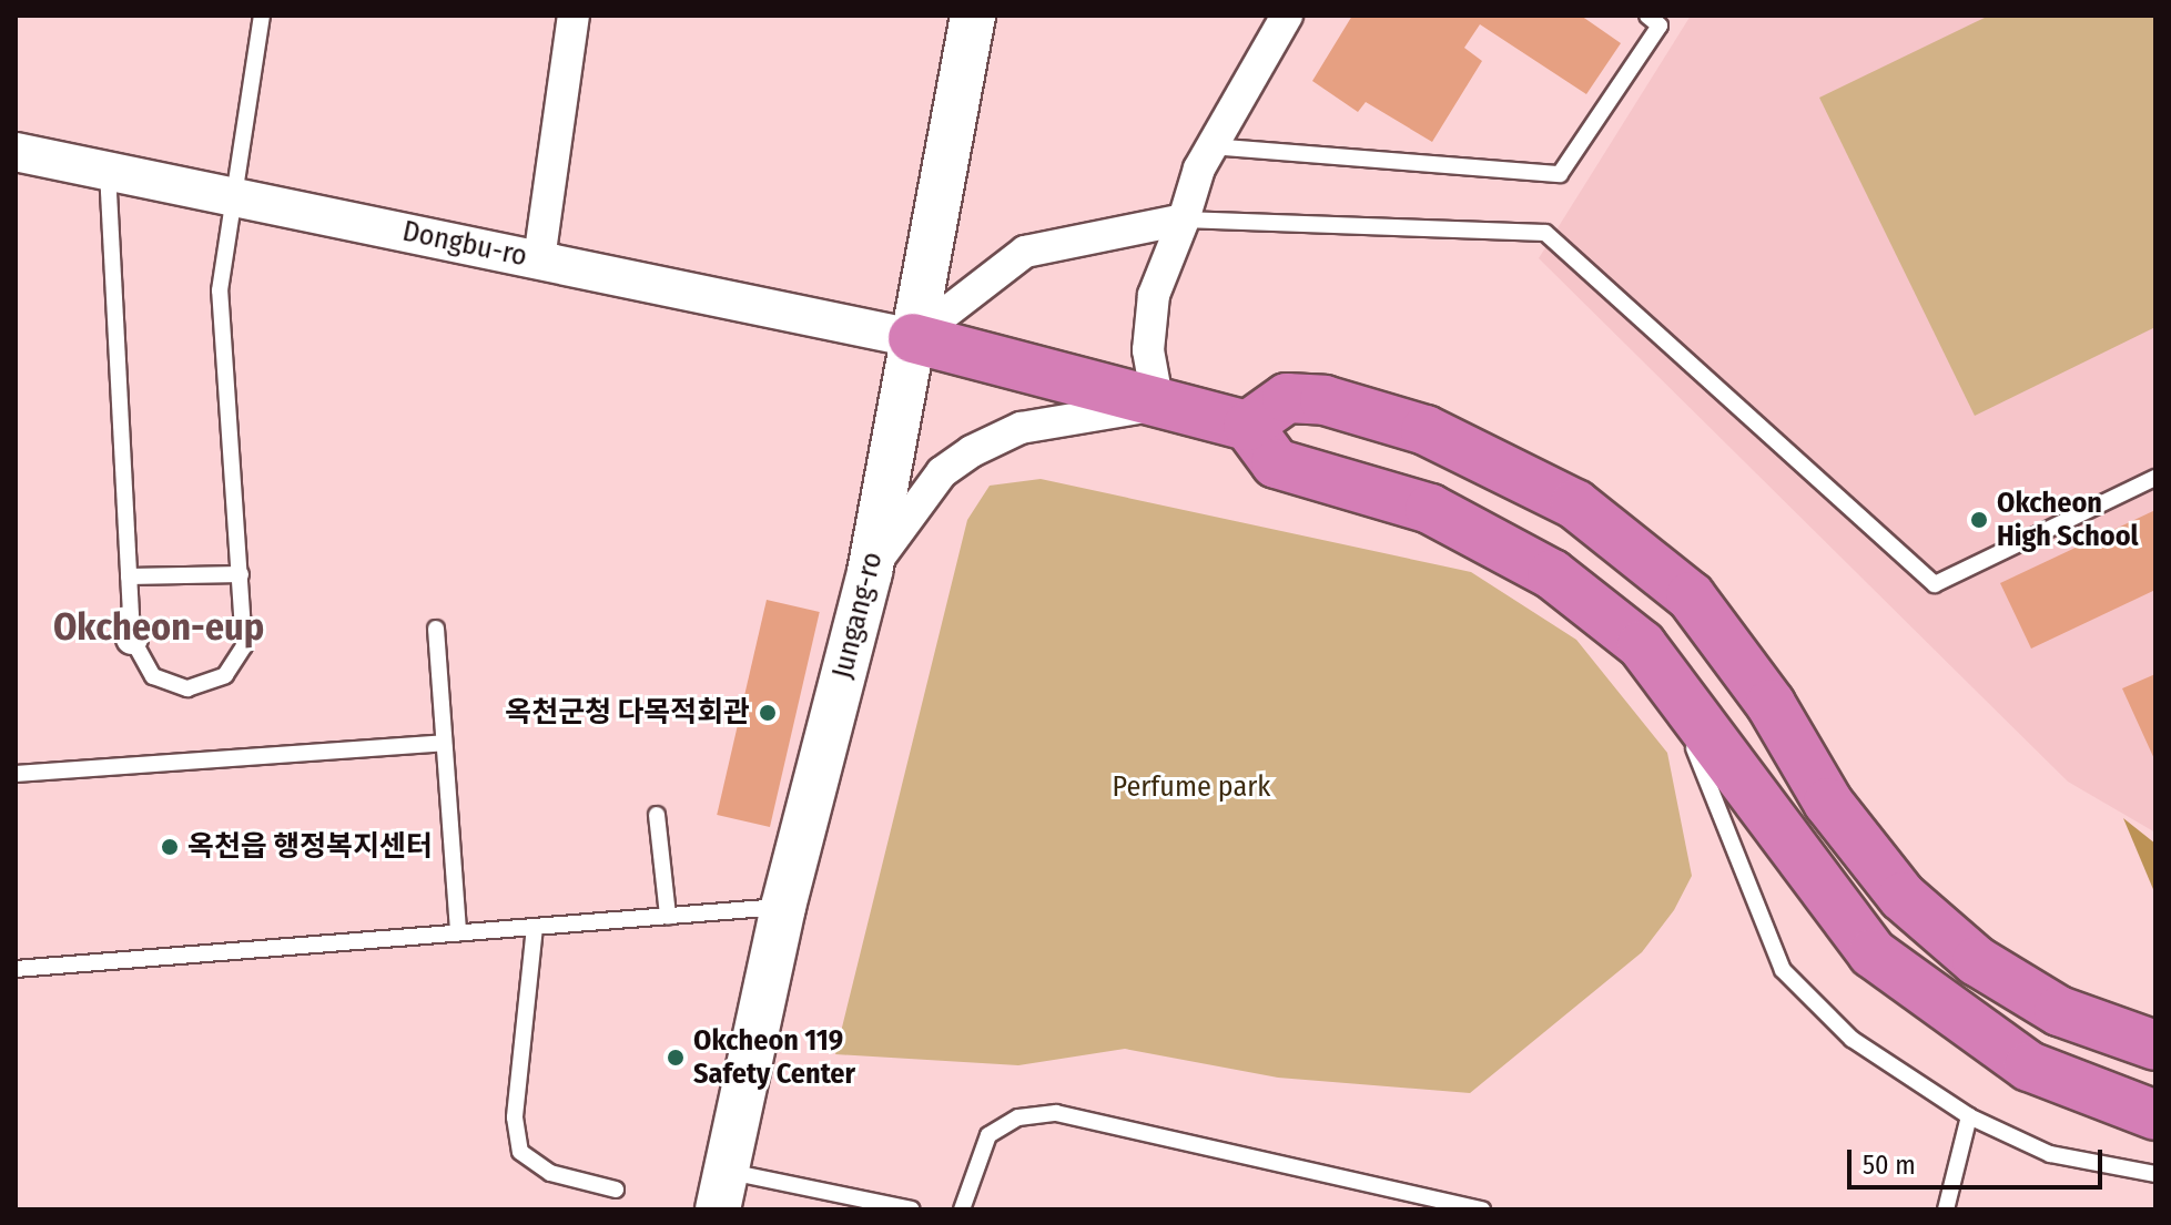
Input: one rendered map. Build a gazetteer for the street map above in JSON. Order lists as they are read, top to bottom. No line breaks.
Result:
{"streets":{"main road":["Jungang-ro"],"street":["Dongbu-ro"]},"crossings":[["Dongbu-ro","Jungang-ro"]],"districts":["Okcheon-eup"],"parks":["Perfume park"],"places":["Okcheon High School","옥천군청 다목적회관","옥천읍 행정복지센터","Okcheon 119 Safety Center"],"scale_bar":"50 m"}
